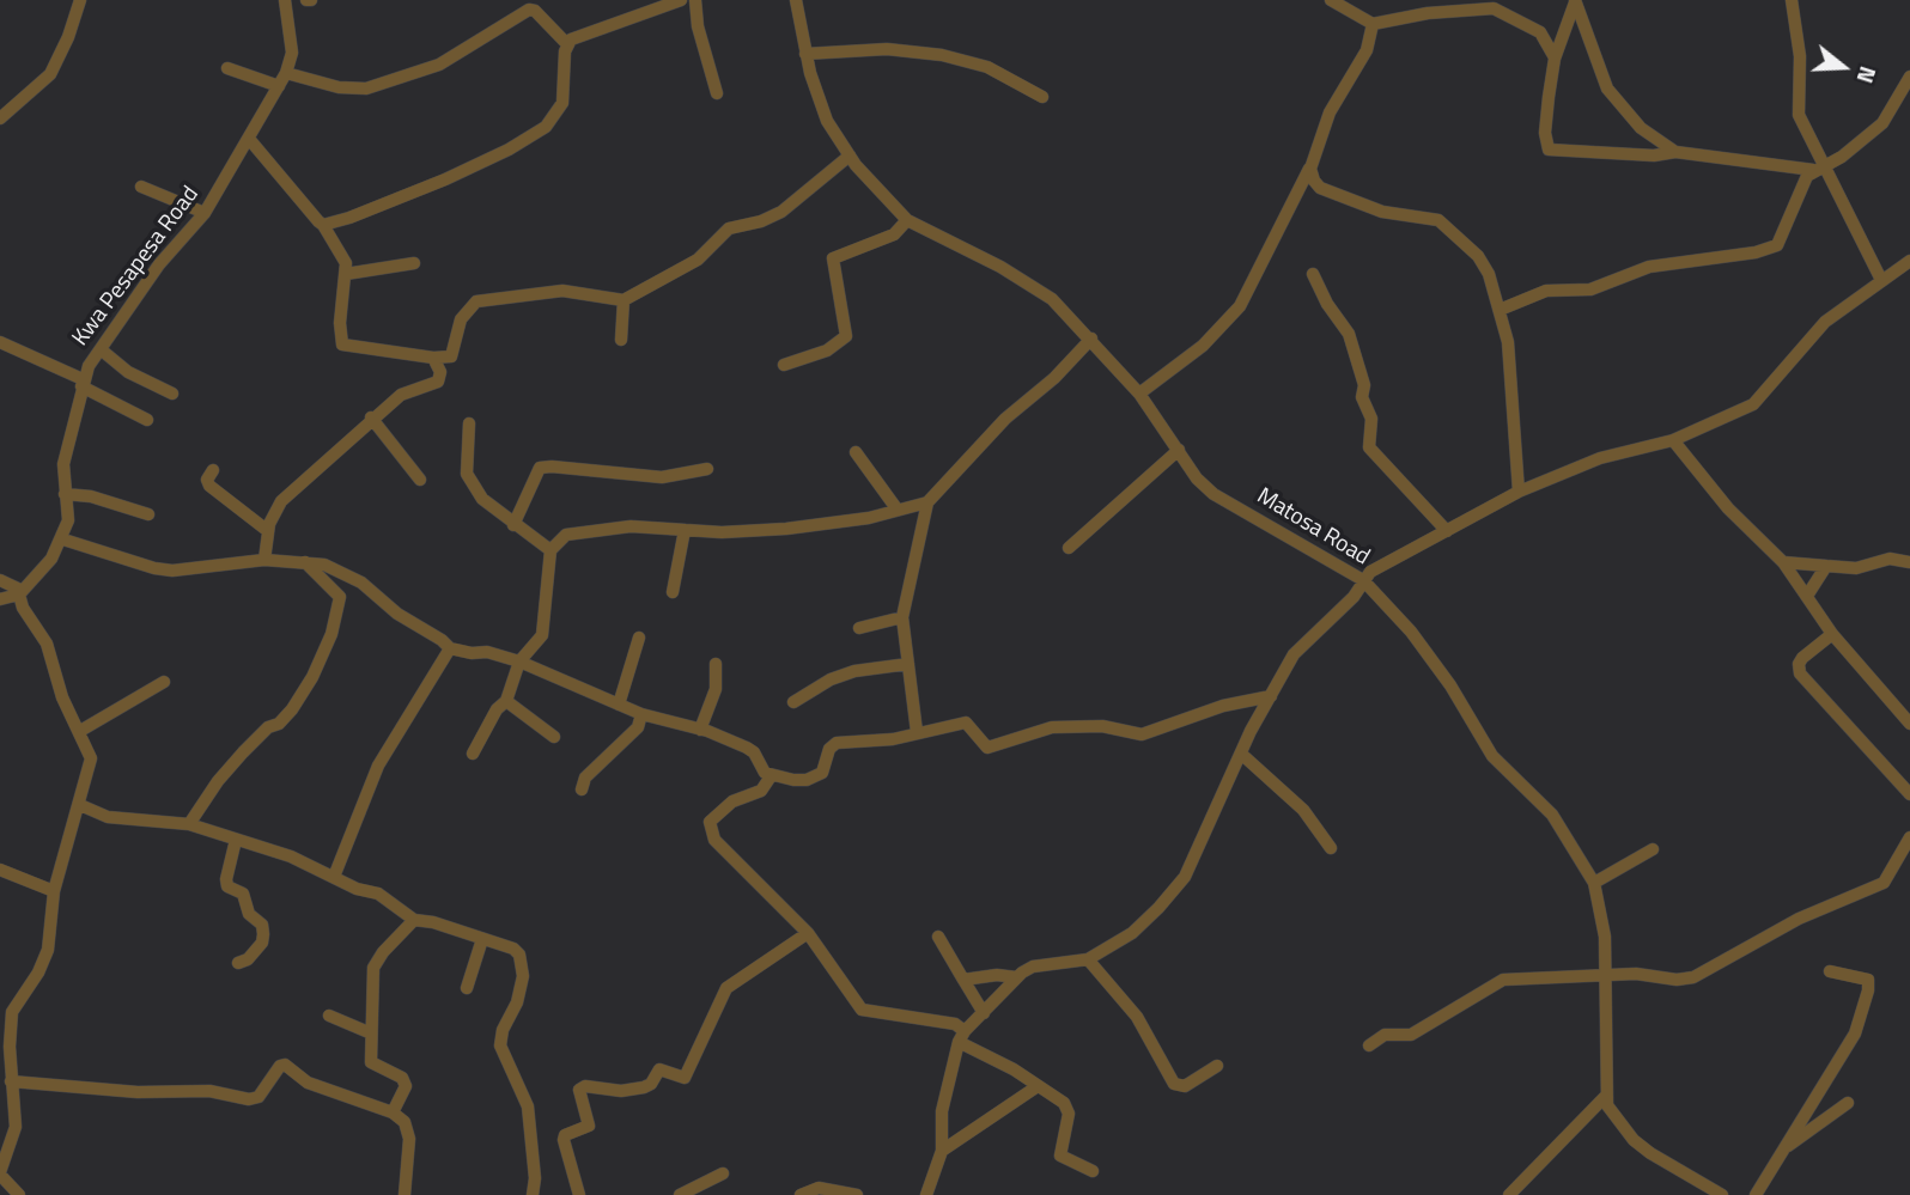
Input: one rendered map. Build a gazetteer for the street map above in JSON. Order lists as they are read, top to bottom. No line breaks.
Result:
{"streets":{"street":["Kwa Pesapesa Road","Matosa Road"]},"north":"right"}
